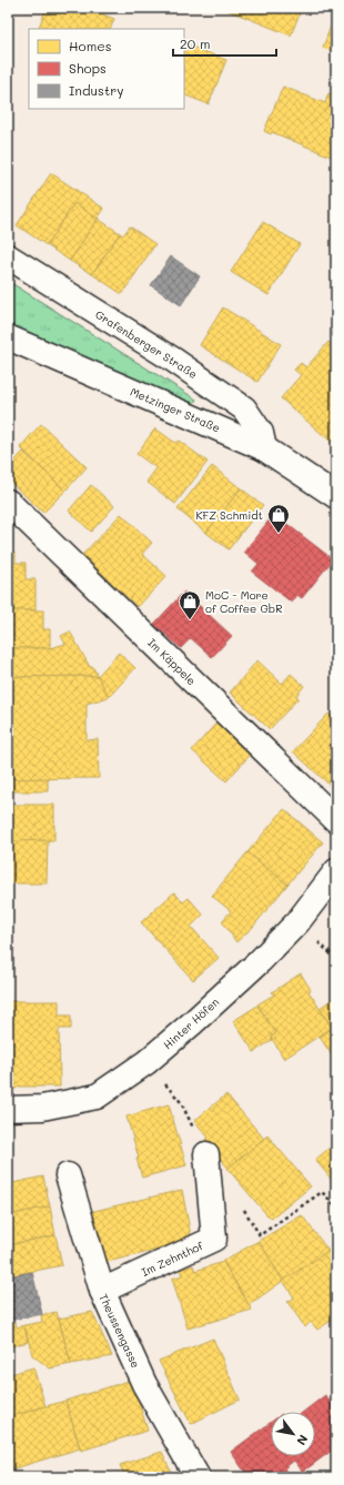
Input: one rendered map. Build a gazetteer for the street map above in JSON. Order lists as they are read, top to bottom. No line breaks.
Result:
{"streets":{"street":["Grafenberger Straße","Metzinger Straße","Im Käppele","Hinter Höfen","Im Zehnthof","Theussengasse"]},"crossings":[["Grafenberger Straße","Metzinger Straße"],["Im Zehnthof","Theussengasse"]],"places":{"shop":["KFZ Schmidt","MoC - More of Coffee GbR"]},"legend":["Homes","Shops","Industry"],"scale_bar":"20 m","north":"bottom right"}
